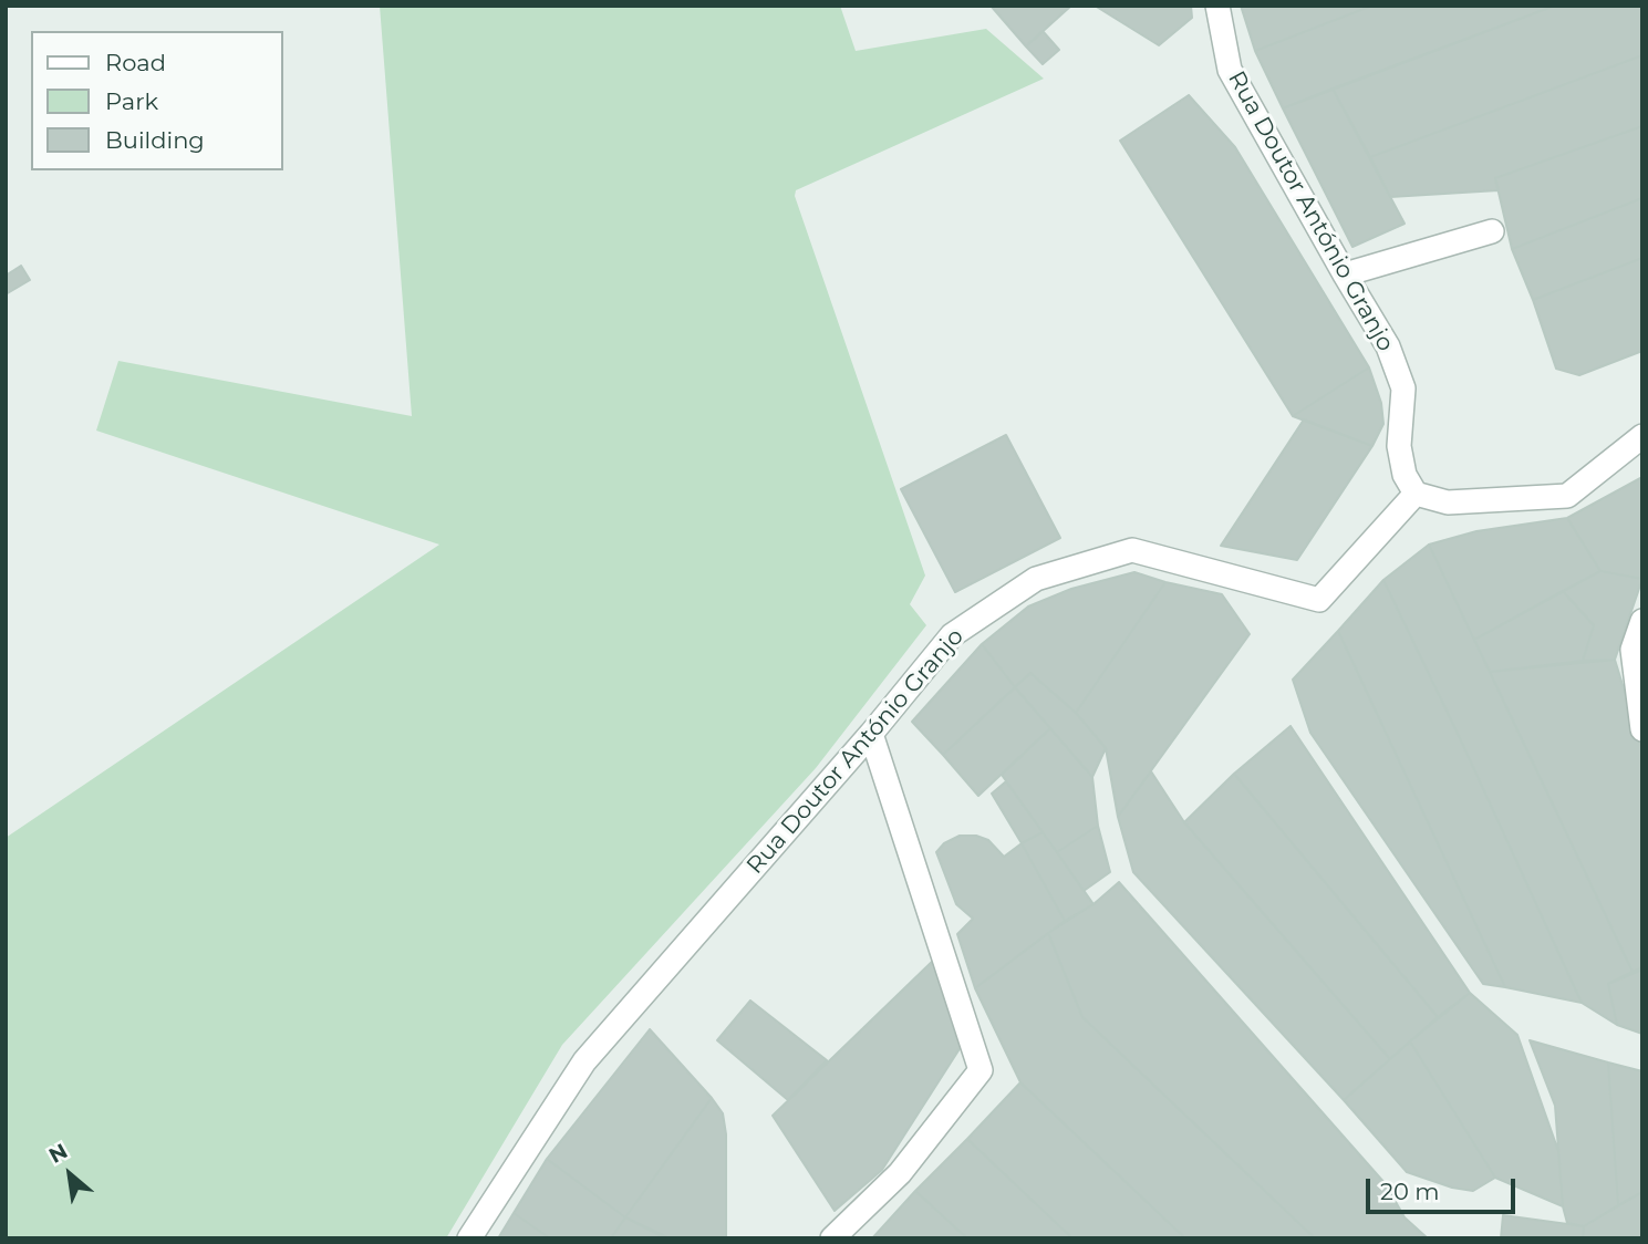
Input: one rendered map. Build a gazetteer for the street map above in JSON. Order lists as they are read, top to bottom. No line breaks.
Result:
{"streets":{"street":["Rua Doutor António Granjo"]},"legend":["Road","Park","Building"],"scale_bar":"20 m","north":"top left"}
